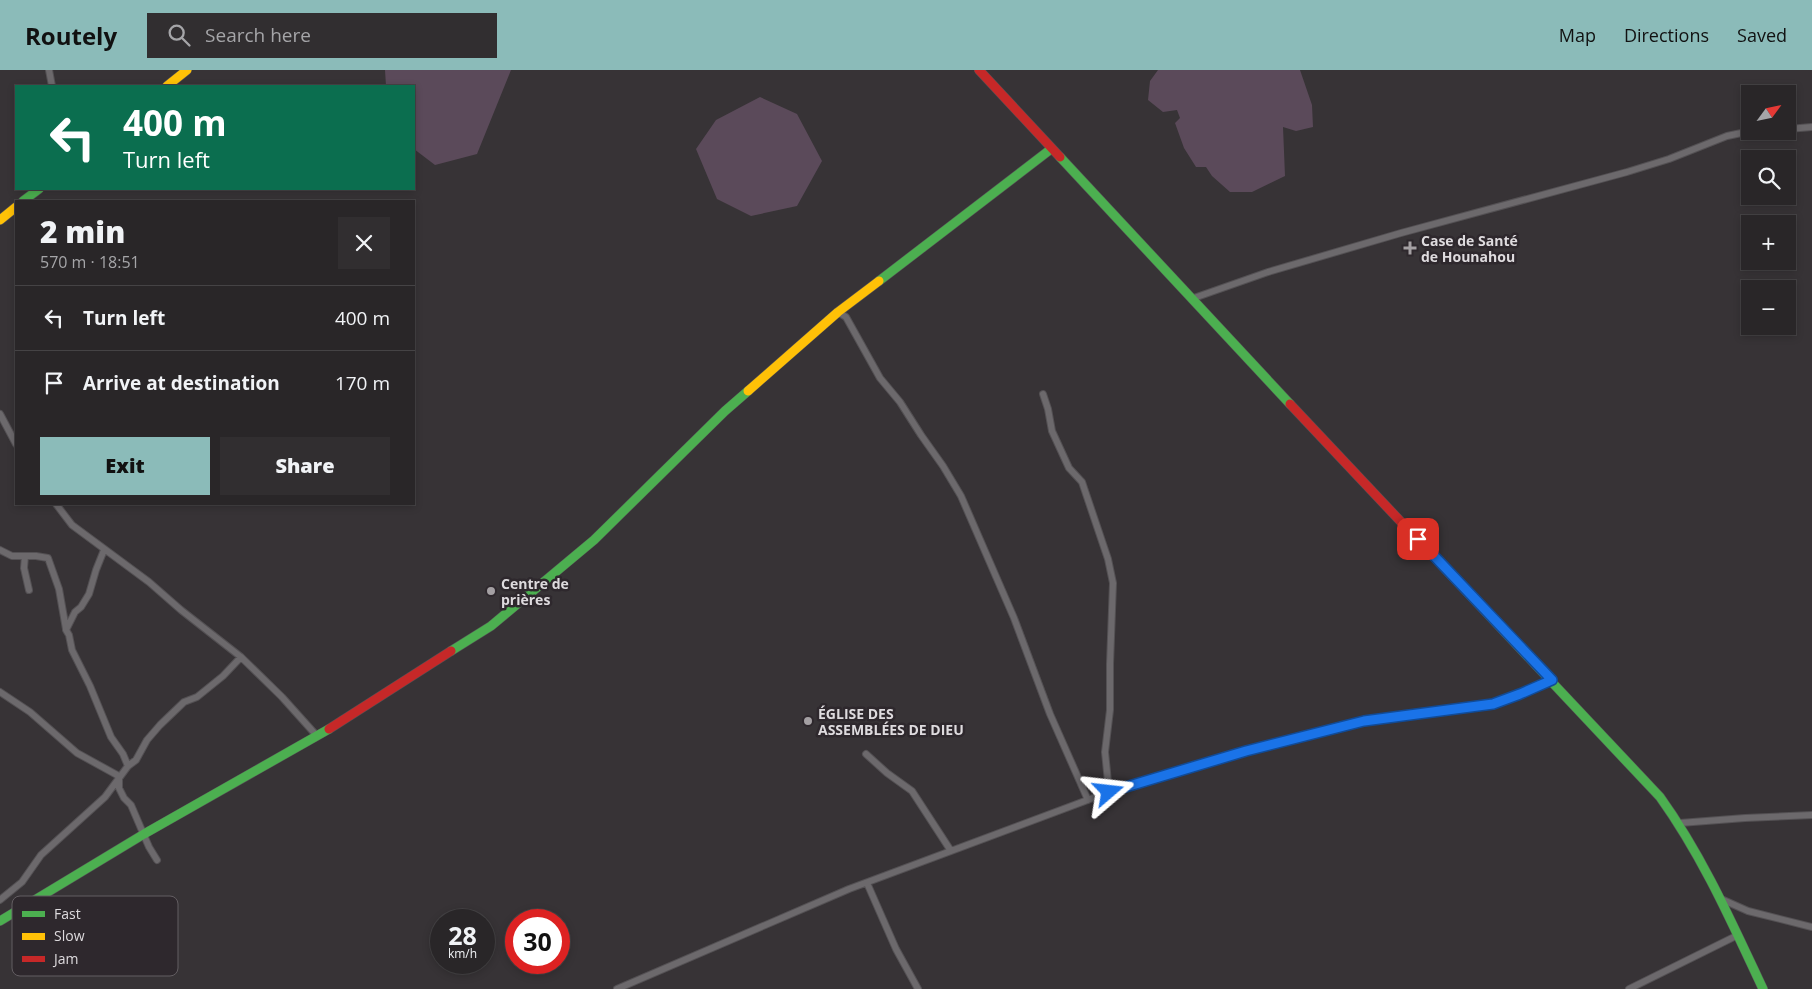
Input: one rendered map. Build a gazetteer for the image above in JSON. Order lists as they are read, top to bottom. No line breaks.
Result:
{"places":{"health":["Case de Santé de Hounahou"],"other":["Centre de prières","ÉGLISE DES ASSEMBLÉES DE DIEU"]},"legend":["Fast","Slow","Jam"],"north":"top right","page":{"header":"Routely","search":"Search here","nav":["Map","Directions","Saved"],"map_buttons":["+","−"],"turn":["400 m","Turn left"],"heading":["2 min","570 m · 18:51"],"list":[{"name":"Turn left","value":"400 m"},{"name":"Arrive at destination","value":"170 m"}],"buttons":["Exit","Share"],"speed":"28 km/h","limit":"30"}}
